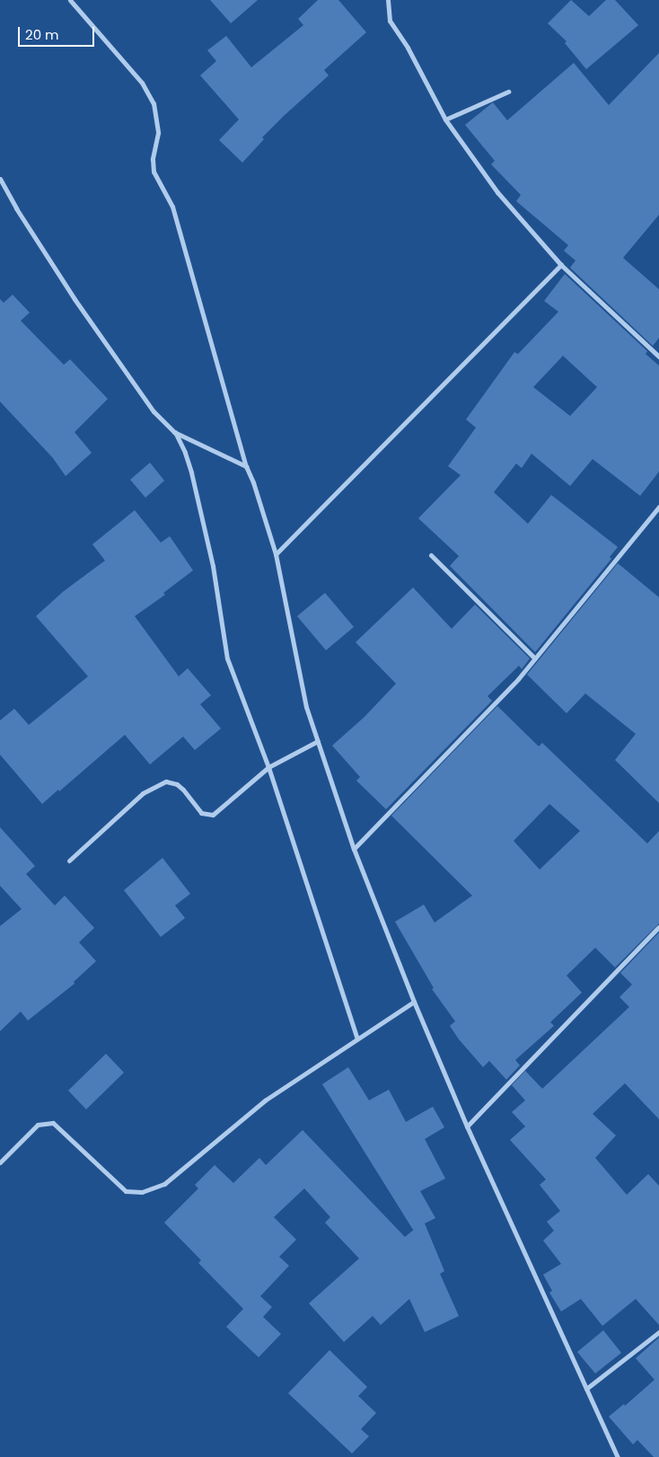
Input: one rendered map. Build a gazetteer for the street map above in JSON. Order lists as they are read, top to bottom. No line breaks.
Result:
{"scale_bar":"20 m"}
